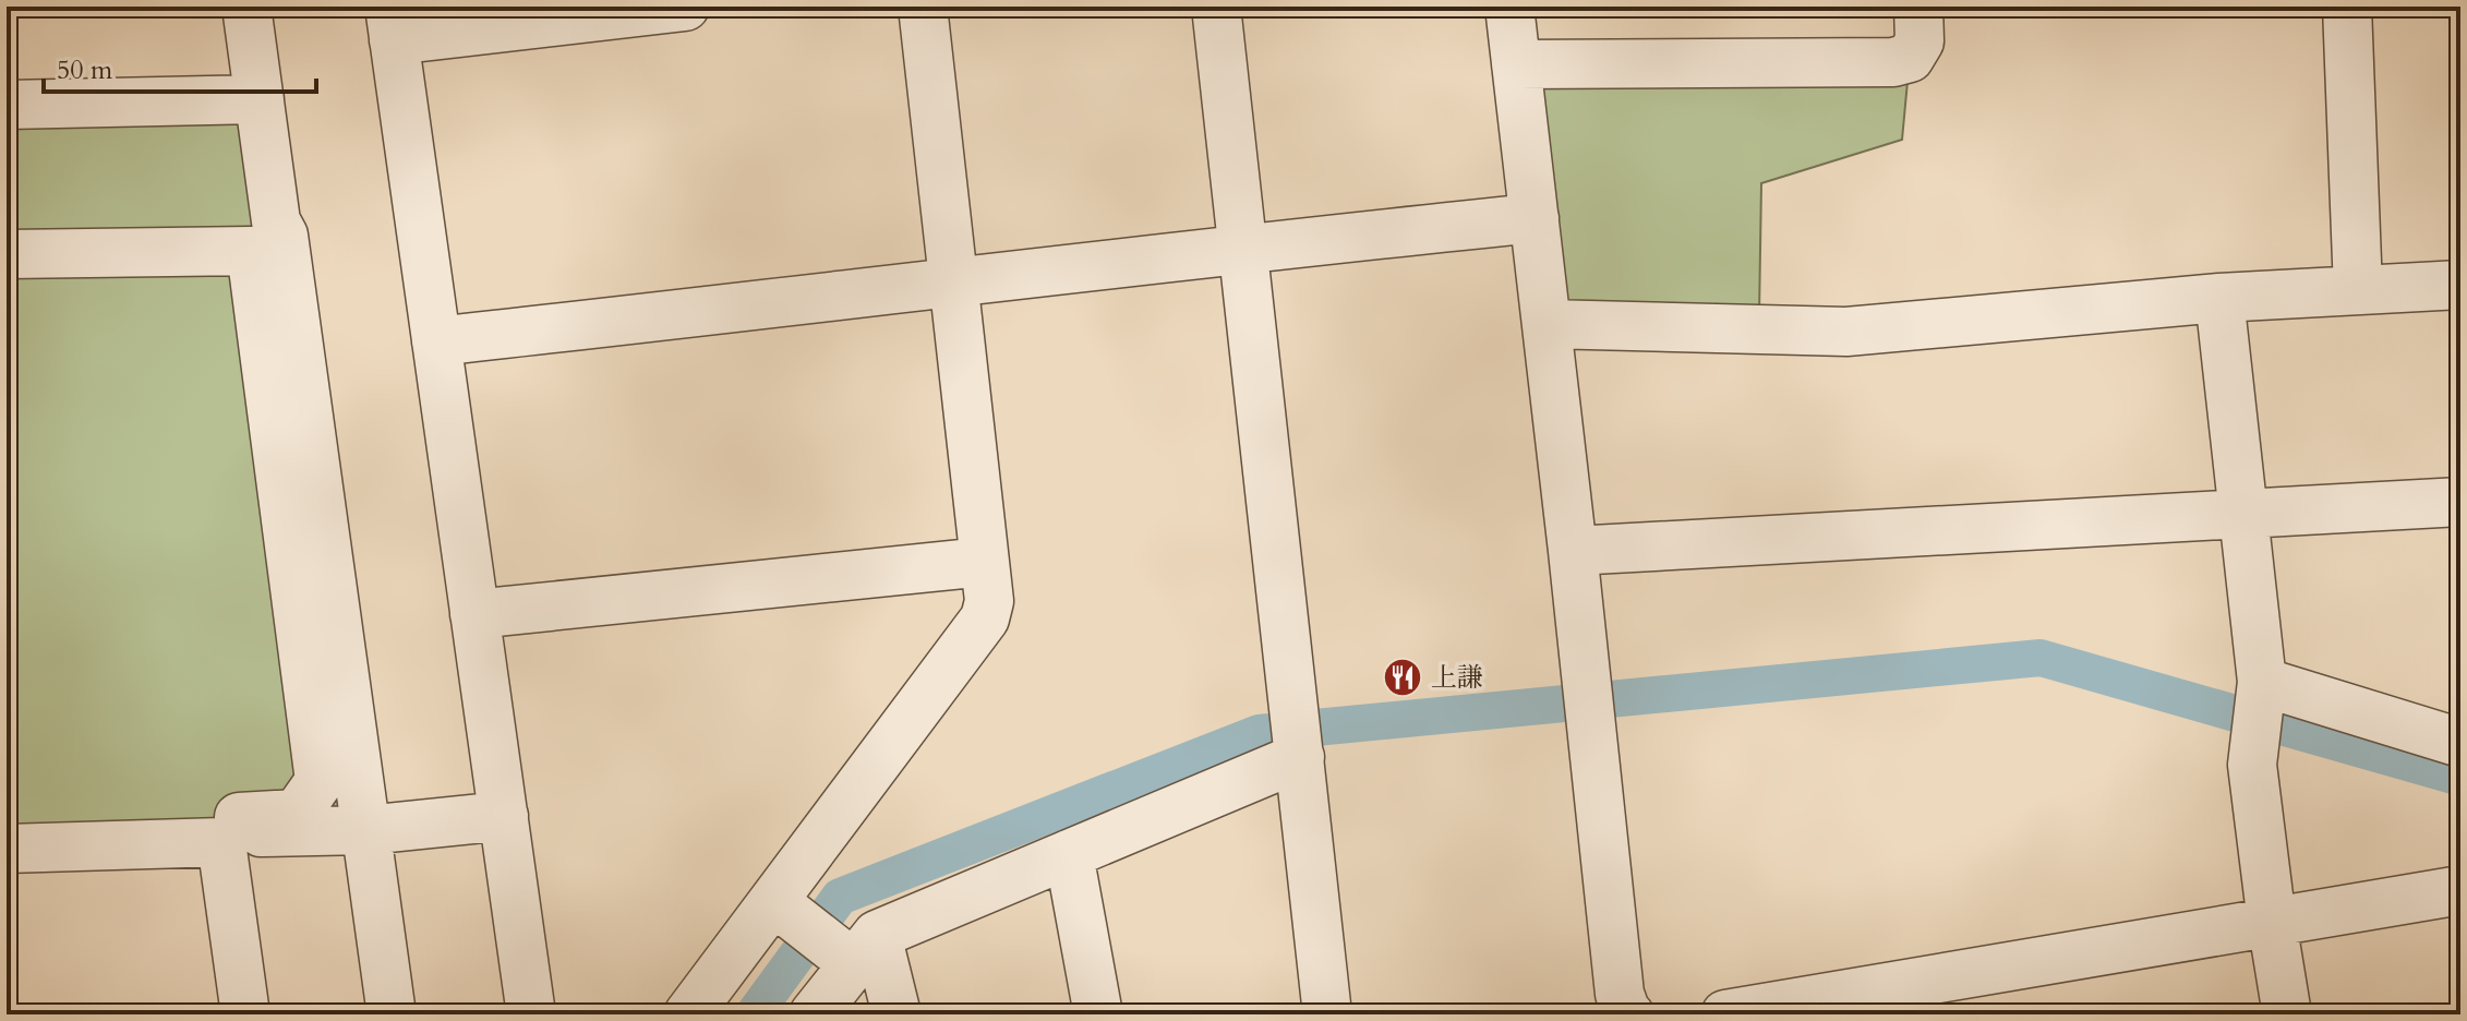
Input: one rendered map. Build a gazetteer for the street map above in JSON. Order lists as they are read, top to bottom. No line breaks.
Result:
{"places":{"restaurant":["上謙"]},"scale_bar":"50 m"}
